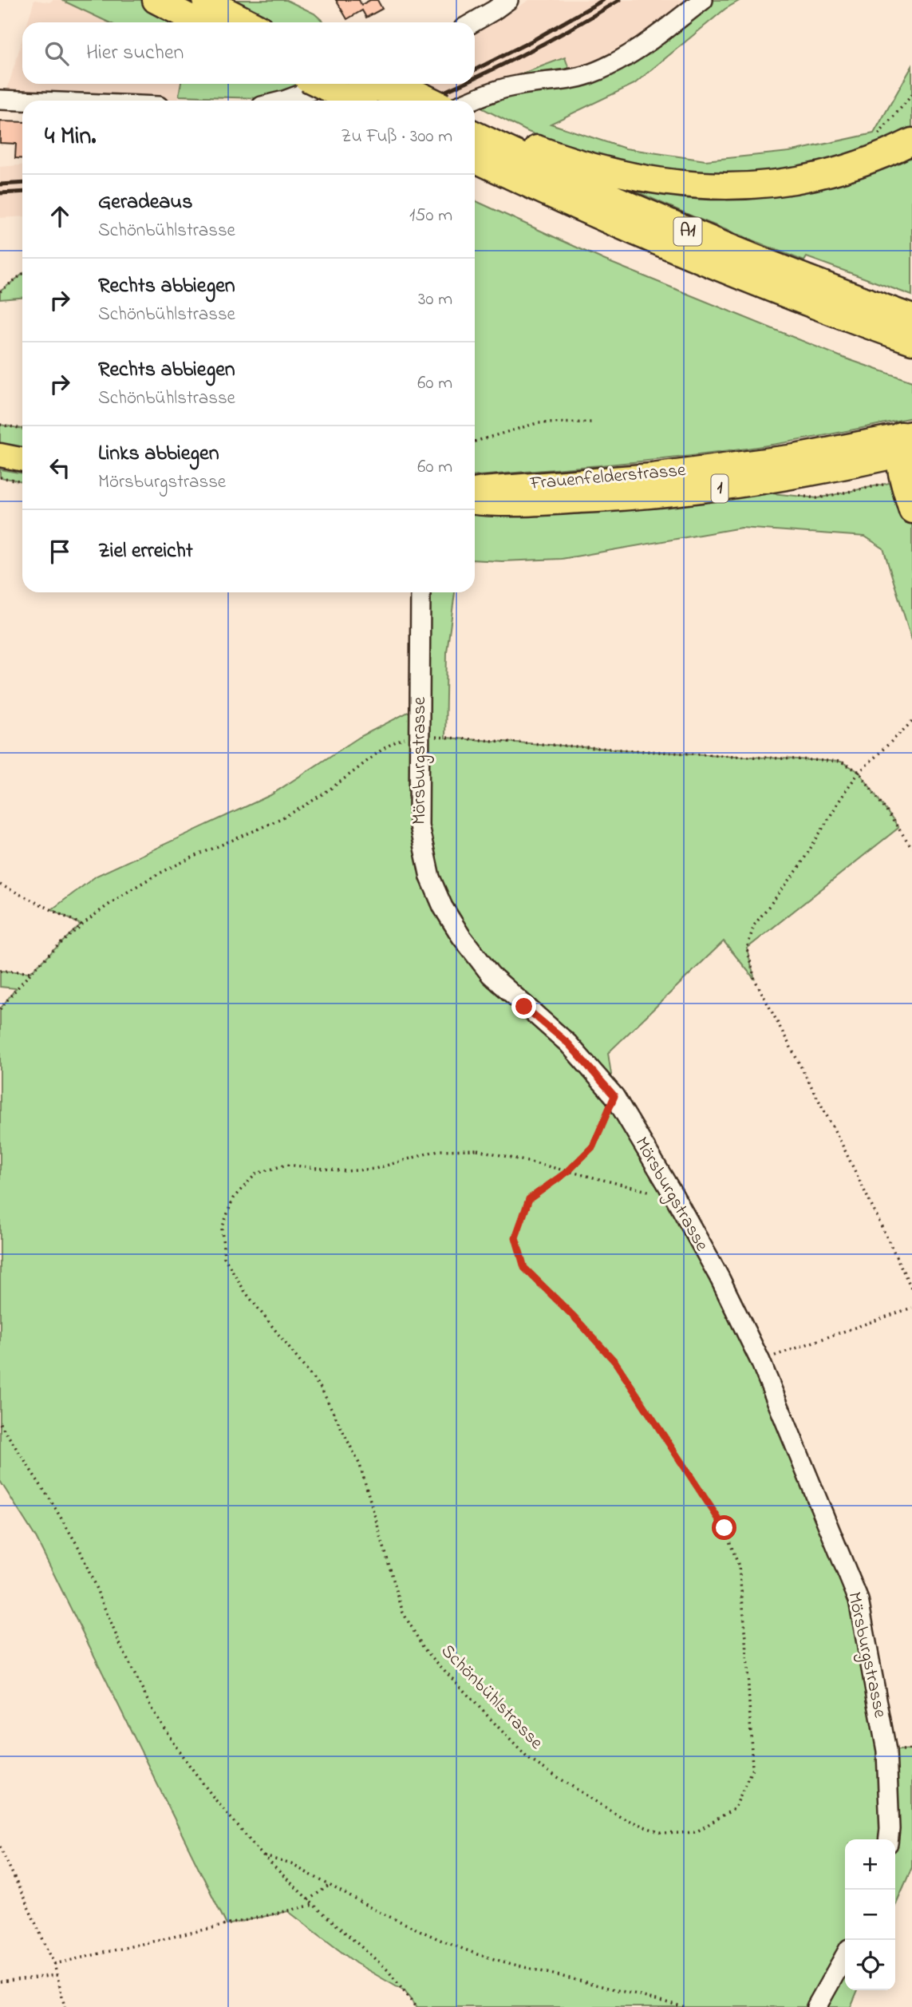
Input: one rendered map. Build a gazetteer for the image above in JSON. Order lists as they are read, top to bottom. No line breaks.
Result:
{"streets":{"highway":["A1"],"main road":["Frauenfelderstrasse","1"],"street":["Mörsburgstrasse"],"path":["Schönbühlstrasse"]},"crossings":[["Mörsburgstrasse","Schönbühlstrasse"]],"page":{"search":"Hier suchen","heading":["4 Min.","Zu Fuß · 300 m"],"list":[["Geradeaus","Schönbühlstrasse","150 m"],["Rechts abbiegen","Schönbühlstrasse","30 m"],["Rechts abbiegen","Schönbühlstrasse","60 m"],["Links abbiegen","Mörsburgstrasse","60 m"],"Ziel erreicht"],"map_buttons":["+","−"]}}
